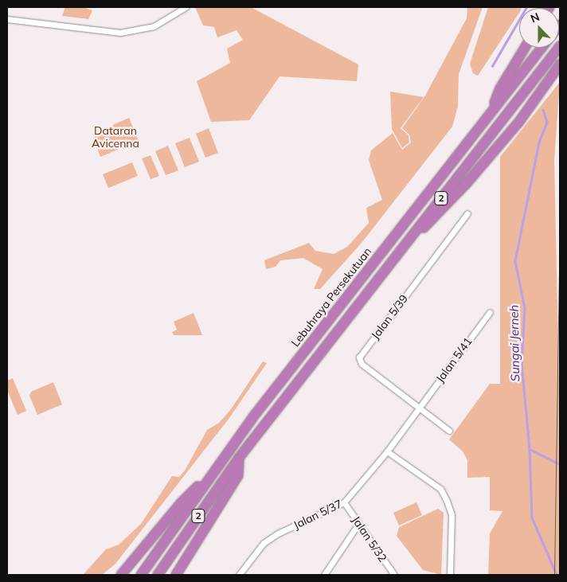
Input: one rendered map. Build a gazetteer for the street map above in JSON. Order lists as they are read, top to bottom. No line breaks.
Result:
{"streets":{"highway":["2","Lebuhraya Persekutuan"],"street":["Jalan 5/39","Jalan 5/41","Jalan 5/37","Jalan 5/32"]},"crossings":[["Jalan 5/39","Jalan 5/41"],["Jalan 5/39","Jalan 5/37"],["Jalan 5/41","Jalan 5/37"],["Jalan 5/37","Jalan 5/32"]],"water":["Sungai Jerneh"],"parks":["Dataran Avicenna"],"north":"top"}
